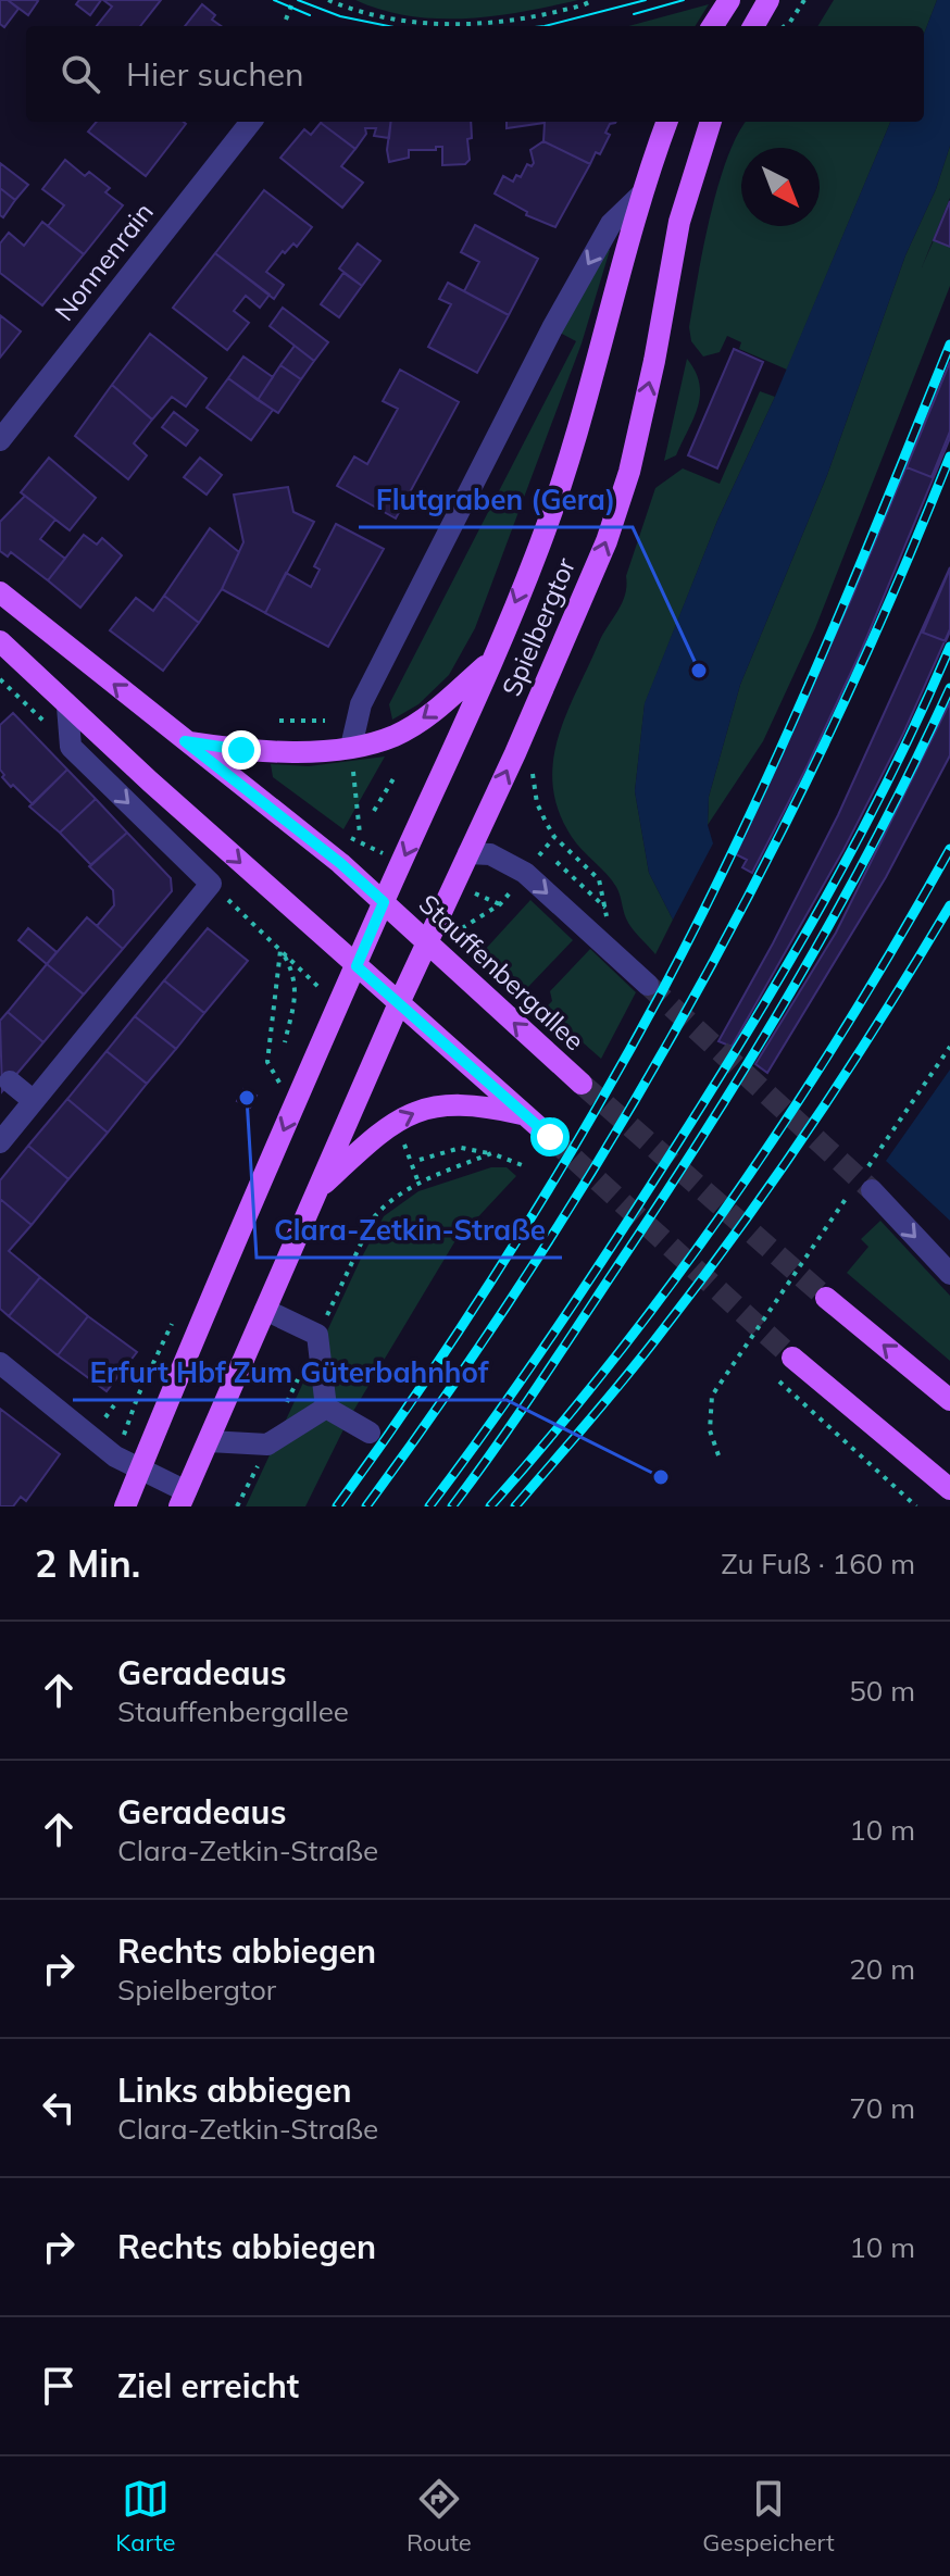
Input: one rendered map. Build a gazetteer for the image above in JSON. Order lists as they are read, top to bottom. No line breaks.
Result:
{"streets":{"main road":["Spielbergtor","Stauffenbergallee"],"street":["Nonnenrain"]},"crossings":[["Spielbergtor","Stauffenbergallee"]],"places":["Flutgraben (Gera)","Clara-Zetkin-Straße","Erfurt Hbf Zum Güterbahnhof"],"north":"bottom right","page":{"search":"Hier suchen","heading":["2 Min.","Zu Fuß · 160 m"],"list":[["Geradeaus","Stauffenbergallee","50 m"],["Geradeaus","Clara-Zetkin-Straße","10 m"],["Rechts abbiegen","Spielbergtor","20 m"],["Links abbiegen","Clara-Zetkin-Straße","70 m"],["Rechts abbiegen","10 m"],"Ziel erreicht"],"nav":["Karte","Route","Gespeichert"]}}
